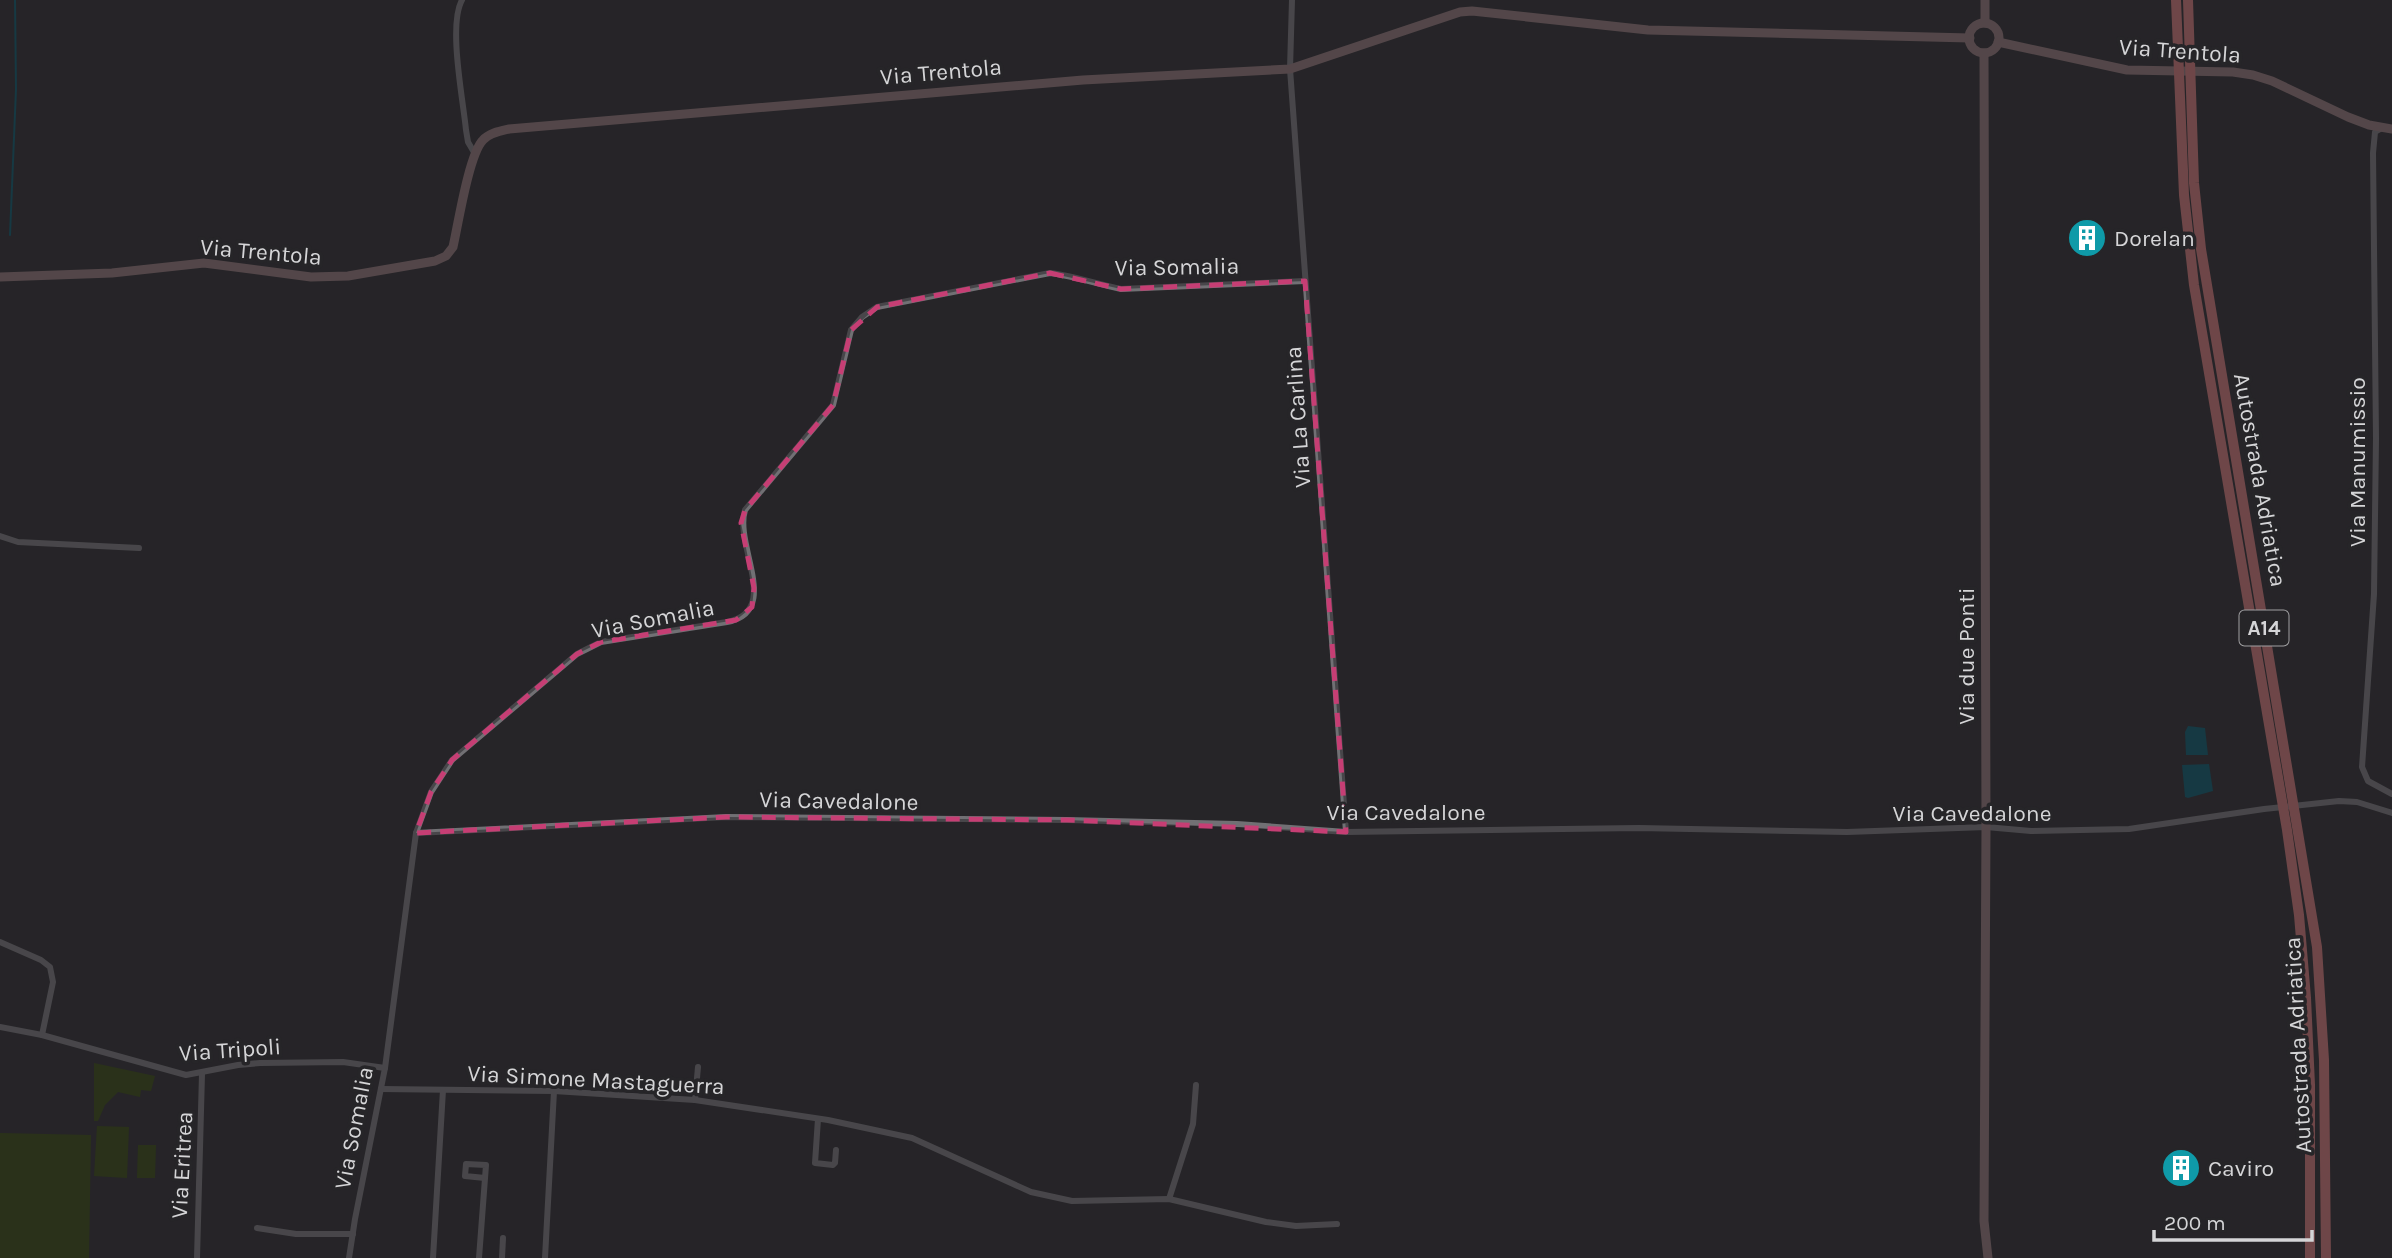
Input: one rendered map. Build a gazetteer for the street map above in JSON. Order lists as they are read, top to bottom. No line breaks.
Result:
{"streets":{"highway":["Autostrada Adriatica","A14"],"street":["Via Trentola","Via Somalia","Via La Carlina","Via Manumissio","Via due Ponti","Via Cavedalone","Via Tripoli","Via Simone Mastaguerra","Via Eritrea"]},"crossings":[["Via Trentola","Via La Carlina"],["Via Trentola","Via Manumissio"],["Via Trentola","Via due Ponti"],["Via Somalia","Via La Carlina"],["Via Somalia","Via Cavedalone"],["Via Somalia","Via Tripoli"],["Via Somalia","Via Simone Mastaguerra"],["Via La Carlina","Via Cavedalone"],["Via due Ponti","Via Cavedalone"],["Via Tripoli","Via Eritrea"]],"places":{"building":["Dorelan","Caviro"]},"scale_bar":"200 m"}
